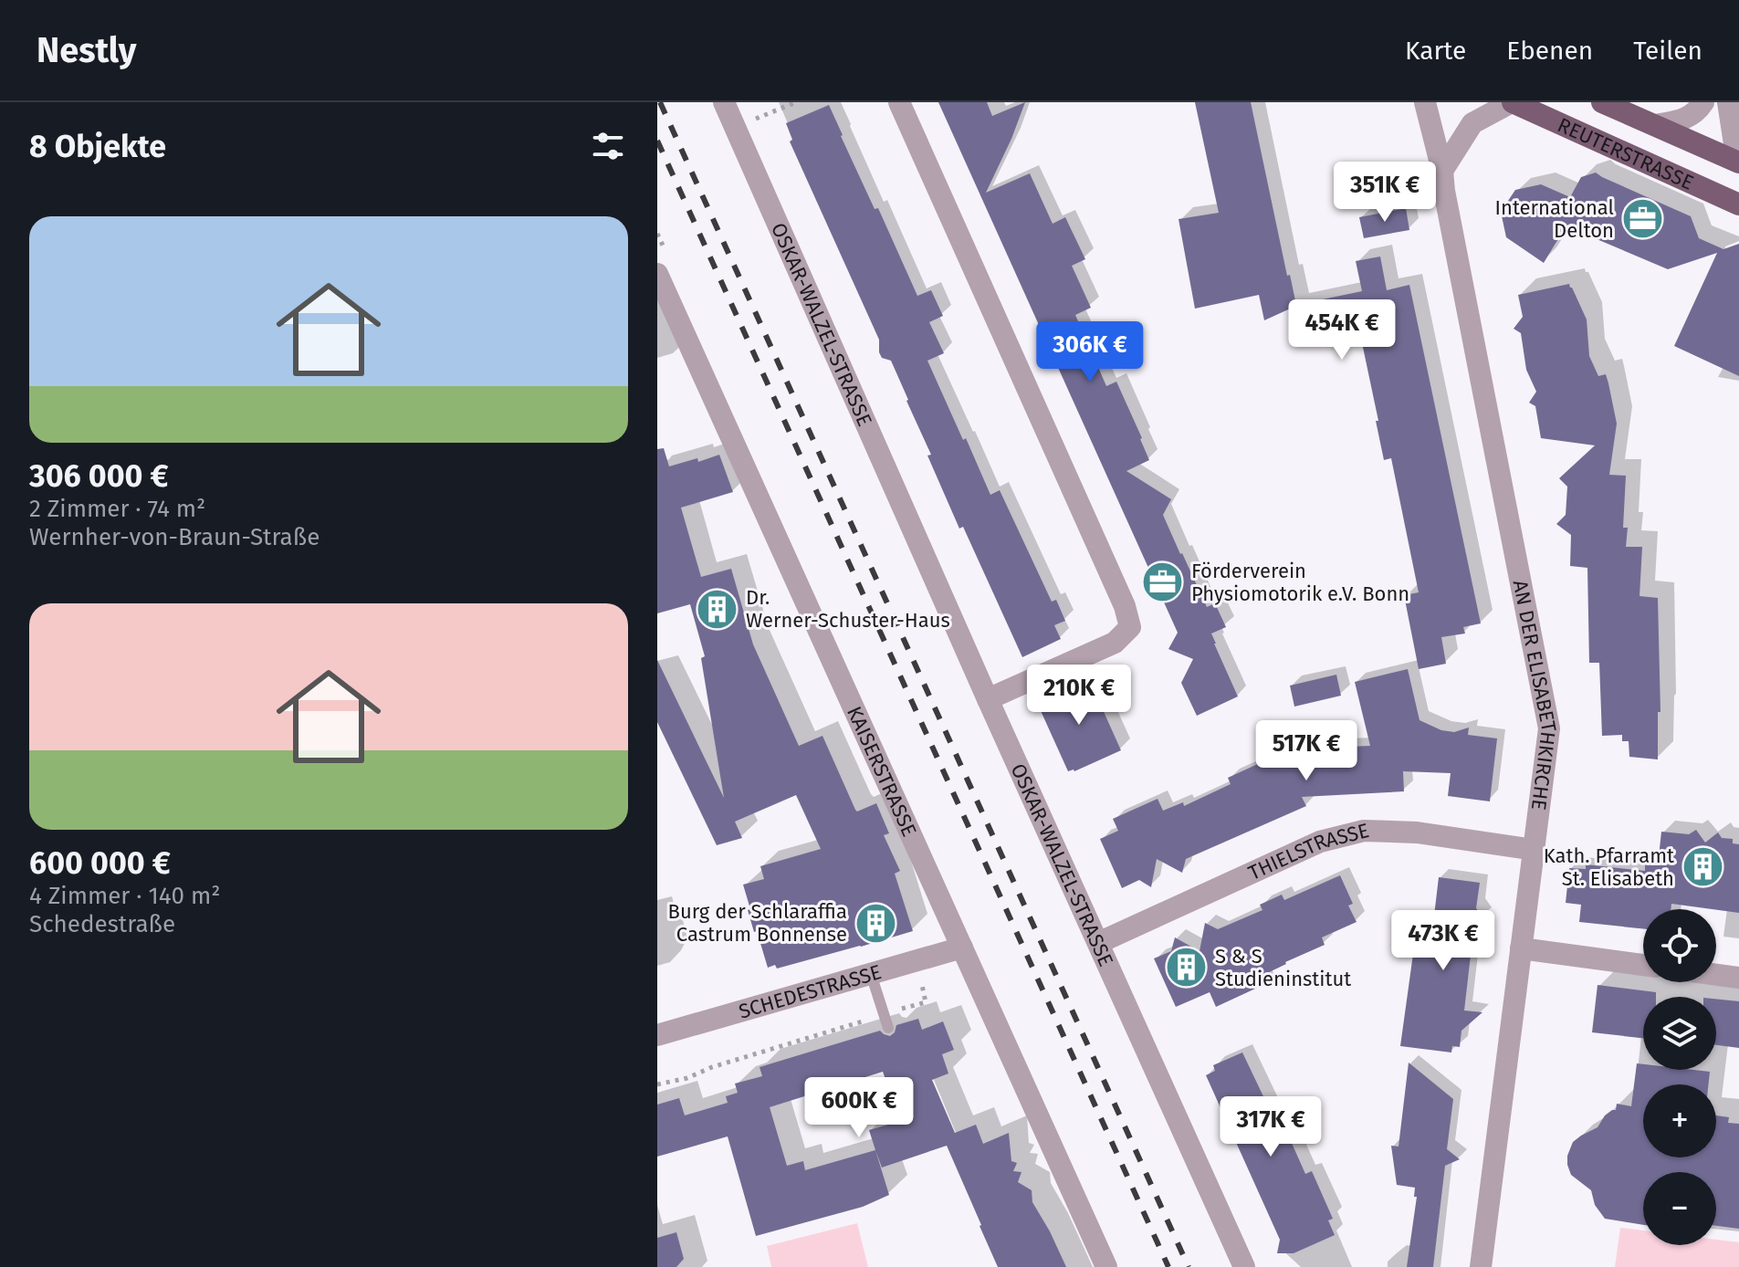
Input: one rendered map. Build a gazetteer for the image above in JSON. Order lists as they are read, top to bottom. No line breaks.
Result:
{"streets":{"main road":["REUTERSTRASSE"],"street":["OSKAR-WALZEL-STRASSE","AN DER ELISABETHKIRCHE","KAISERSTRASSE","THIELSTRASSE","SCHEDESTRASSE"]},"crossings":[["OSKAR-WALZEL-STRASSE","THIELSTRASSE"],["AN DER ELISABETHKIRCHE","THIELSTRASSE"],["KAISERSTRASSE","SCHEDESTRASSE"]],"places":{"office":["International Delton","Förderverein Physiomotorik e.V. Bonn"],"building":["Dr. Werner-Schuster-Haus","Kath. Pfarramt St. Elisabeth","Burg der Schlaraffia Castrum Bonnense","S & S Studieninstitut"]},"page":{"header":"Nestly","nav":["Karte","Ebenen","Teilen"],"heading":"8 Objekte","price":["351K €","454K €","306K €","210K €","517K €","473K €","600K €","317K €"],"list":[{"name":"306 000 €","note":"2 Zimmer · 74 m² · Wernher-von-Braun-Straße"},{"name":"600 000 €","note":"4 Zimmer · 140 m² · Schedestraße"}],"map_buttons":["+","−"]}}
